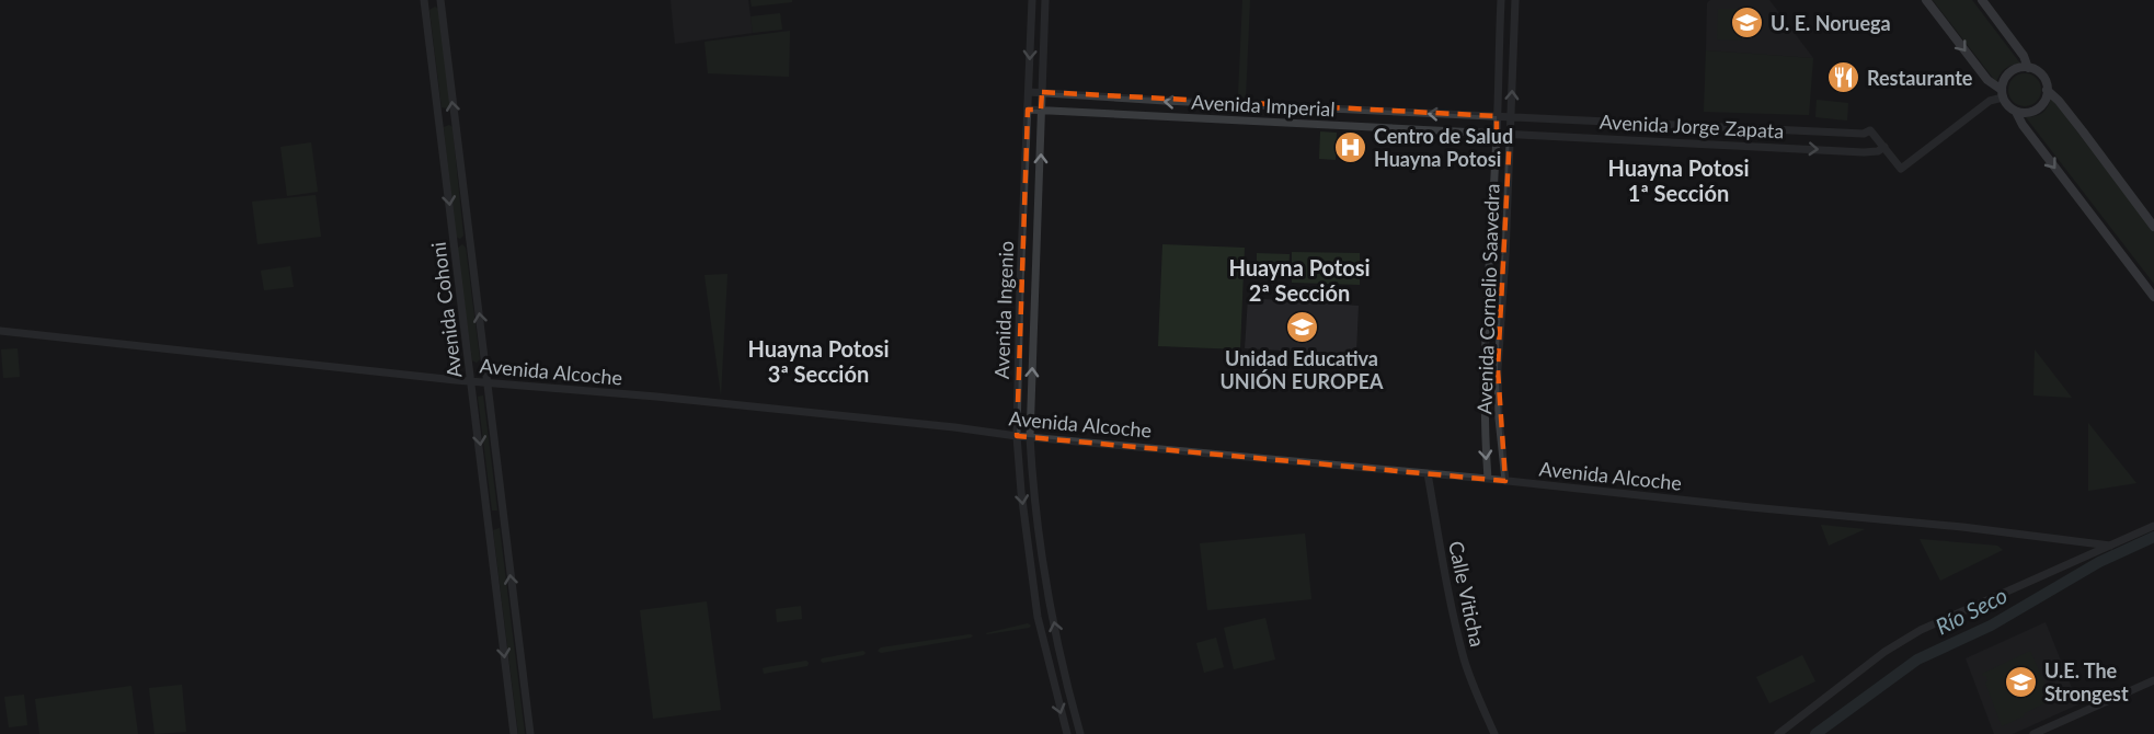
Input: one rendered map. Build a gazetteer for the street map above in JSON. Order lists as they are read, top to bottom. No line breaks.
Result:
{"streets":{"street":["Avenida Imperial","Avenida Jorge Zapata","Avenida Cornelio Saavedra","Avenida Cohoni","Avenida Ingenio","Avenida Alcoche","Calle Viticha"]},"crossings":[["Avenida Imperial","Avenida Jorge Zapata"],["Avenida Imperial","Avenida Cornelio Saavedra"],["Avenida Imperial","Avenida Ingenio"],["Avenida Jorge Zapata","Avenida Cornelio Saavedra"],["Avenida Cornelio Saavedra","Avenida Alcoche"],["Avenida Cohoni","Avenida Alcoche"],["Avenida Ingenio","Avenida Alcoche"],["Avenida Alcoche","Calle Viticha"]],"districts":["Huayna Potosi 1ª Sección","Huayna Potosi 2ª Sección","Huayna Potosi 3ª Sección"],"water":["Río Seco"],"places":{"school or university":["U. E. Noruega","Unidad Educativa UNIÓN EUROPEA","U.E. The Strongest"],"restaurant":["Restaurante"],"hospital":["Centro de Salud Huayna Potosi"]}}
